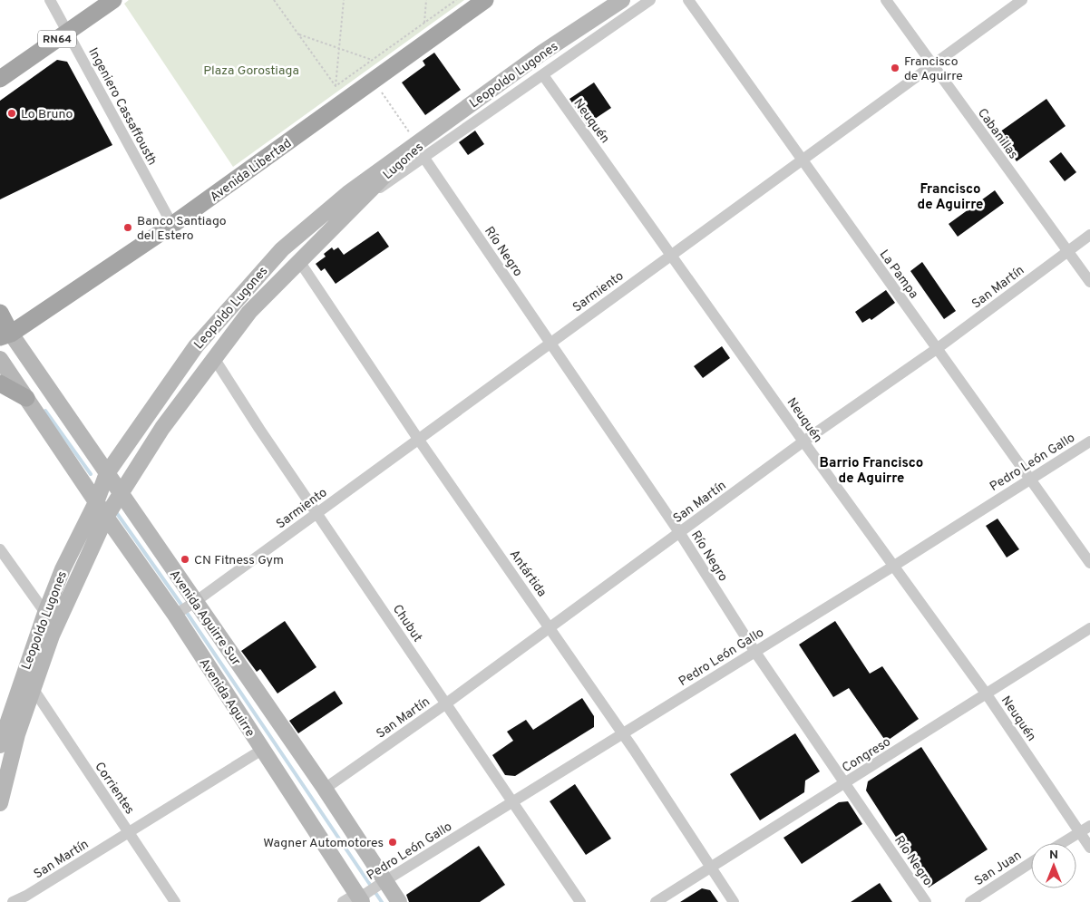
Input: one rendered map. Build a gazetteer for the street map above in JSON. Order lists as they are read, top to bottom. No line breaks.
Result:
{"streets":{"main road":["RN64","Leopoldo Lugones","Lugones","Avenida Libertad","Avenida Aguirre Sur","Avenida Aguirre"],"street":["Ingeniero Cassaffousth","Neuquén","Cabanillas","Río Negro","La Pampa","San Martín","Sarmiento","Pedro León Gallo","Antártida","Chubut","Congreso","Corrientes","San Juan"]},"crossings":[["RN64","Ingeniero Cassaffousth"],["Leopoldo Lugones","Lugones"],["Leopoldo Lugones","Río Negro"],["Leopoldo Lugones","Antártida"],["Leopoldo Lugones","Avenida Aguirre Sur"],["Leopoldo Lugones","Chubut"],["Leopoldo Lugones","Avenida Aguirre"],["Leopoldo Lugones","Corrientes"],["Ingeniero Cassaffousth","Avenida Libertad"],["Neuquén","San Martín"],["Neuquén","Sarmiento"],["Neuquén","Pedro León Gallo"],["Neuquén","Congreso"],["Cabanillas","San Martín"],["Cabanillas","Sarmiento"],["Avenida Libertad","Avenida Aguirre Sur"],["Río Negro","San Martín"],["Río Negro","Sarmiento"],["Río Negro","Pedro León Gallo"],["Río Negro","Congreso"],["La Pampa","San Martín"],["La Pampa","Sarmiento"],["La Pampa","Pedro León Gallo"],["San Martín","Antártida"],["San Martín","Avenida Aguirre Sur"],["San Martín","Chubut"],["San Martín","Avenida Aguirre"],["San Martín","Corrientes"],["Sarmiento","Antártida"],["Sarmiento","Avenida Aguirre Sur"],["Sarmiento","Chubut"],["Sarmiento","Avenida Aguirre"],["Pedro León Gallo","Antártida"],["Pedro León Gallo","Avenida Aguirre Sur"],["Pedro León Gallo","Chubut"],["Pedro León Gallo","Avenida Aguirre"],["Antártida","Congreso"],["Avenida Aguirre Sur","Avenida Aguirre"]],"districts":["Francisco de Aguirre","Barrio Francisco de Aguirre"],"parks":["Plaza Gorostiaga"],"places":["Francisco de Aguirre","Lo Bruno","Banco Santiago del Estero","CN Fitness Gym","Wagner Automotores"],"north":"top"}
